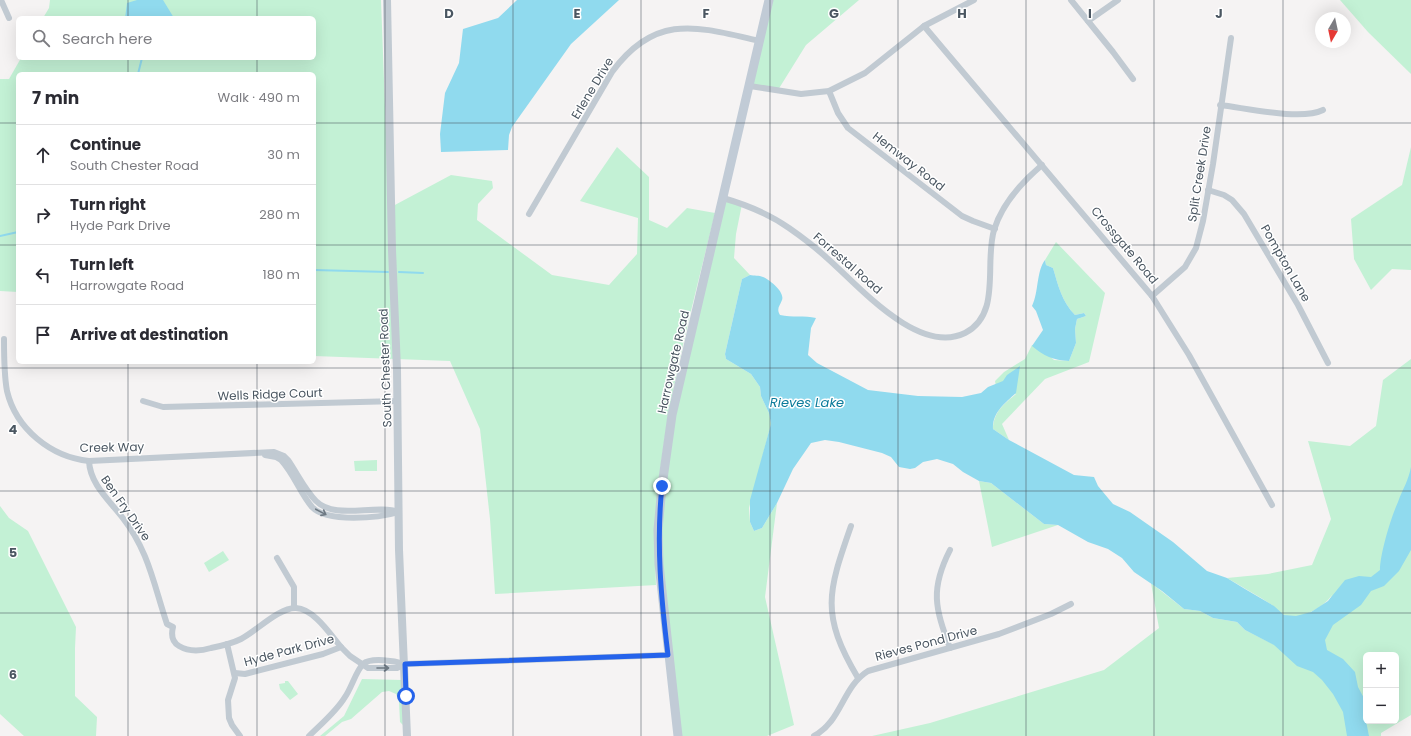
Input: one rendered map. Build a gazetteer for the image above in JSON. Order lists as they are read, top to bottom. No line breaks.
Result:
{"streets":{"main road":["Harrowgate Road"],"street":["Erlene Drive","Hemway Road","Split Creek Drive","Crossgate Road","Forrestal Road","Pompton Lane","South Chester Road","Wells Ridge Court","Creek Way","Ben Fry Drive","Rieves Pond Drive","Hyde Park Drive"]},"crossings":[["Erlene Drive","Harrowgate Road"],["Hemway Road","Forrestal Road"],["Split Creek Drive","Crossgate Road"],["Split Creek Drive","Pompton Lane"],["Forrestal Road","Harrowgate Road"],["South Chester Road","Wells Ridge Court"],["South Chester Road","Creek Way"],["Creek Way","Ben Fry Drive"]],"water":["Rieves Lake"],"north":"bottom","page":{"search":"Search here","heading":["7 min","Walk · 490 m"],"list":[["Continue","South Chester Road","30 m"],["Turn right","Hyde Park Drive","280 m"],["Turn left","Harrowgate Road","180 m"],"Arrive at destination"],"map_buttons":["+","−"]},"grid":{"columns":["D","E","F","G","H","I","J"],"rows":["4","5","6"]}}
